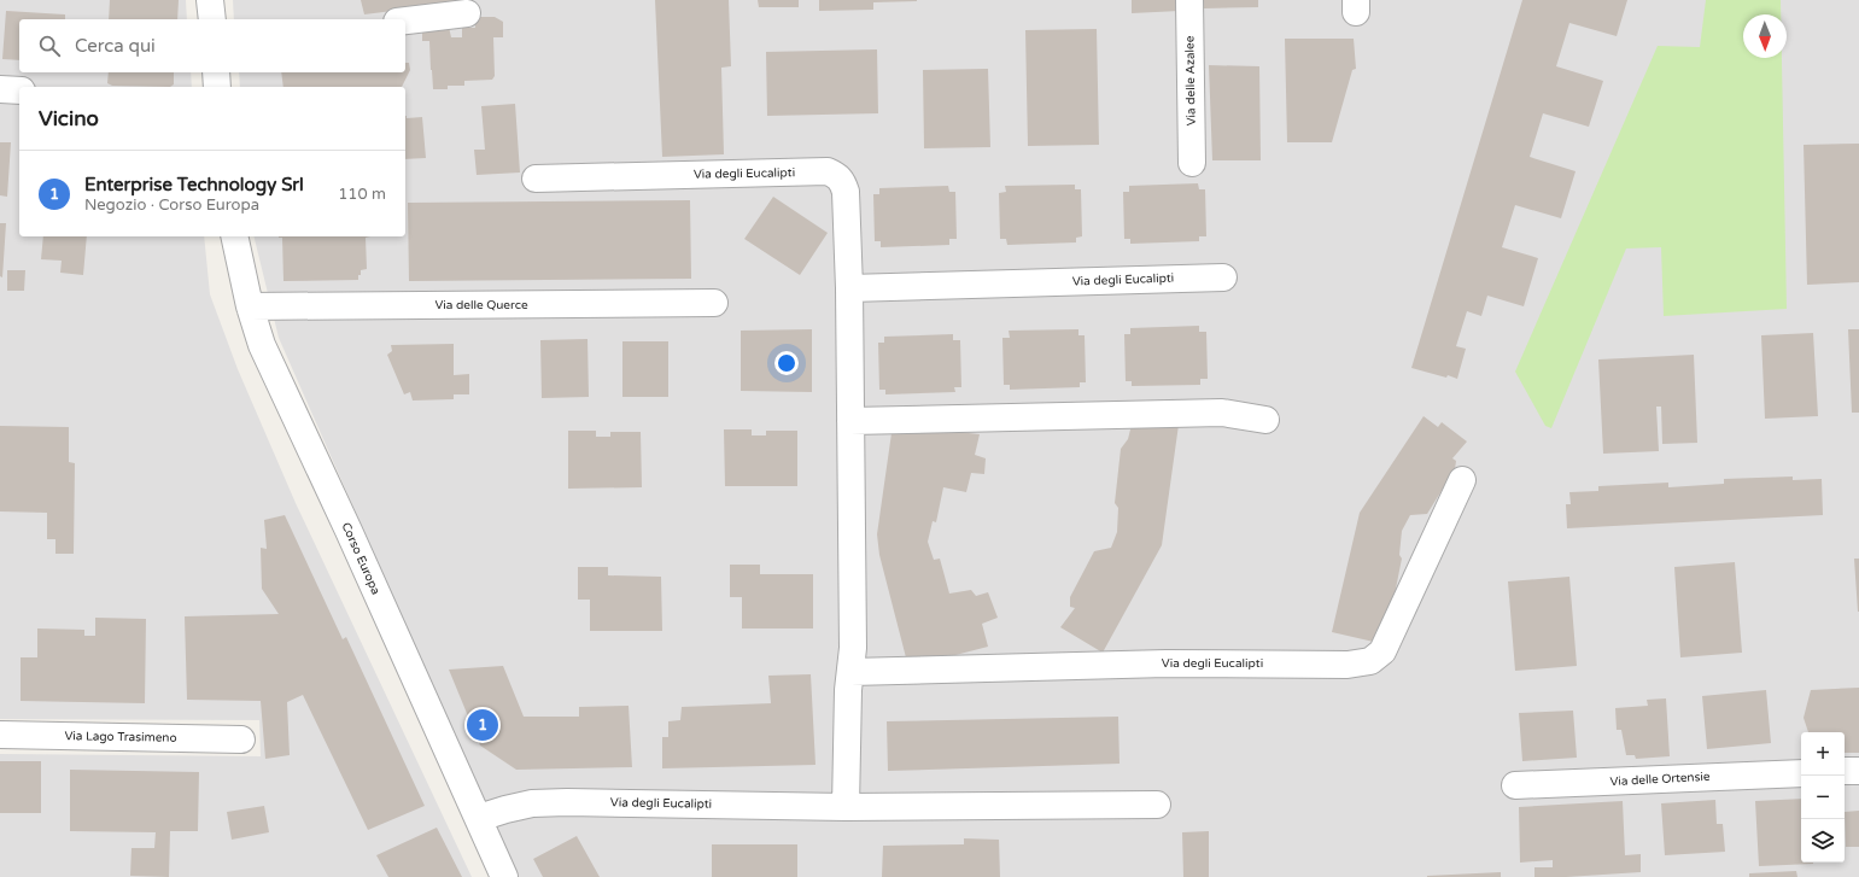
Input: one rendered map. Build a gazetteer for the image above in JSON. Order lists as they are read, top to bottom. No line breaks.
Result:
{"streets":{"street":["Via delle Azalee","Via degli Eucalipti","Via delle Querce","Corso Europa","Via Lago Trasimeno","Via delle Ortensie"]},"crossings":[["Via degli Eucalipti","Corso Europa"],["Via delle Querce","Corso Europa"]],"north":"bottom","page":{"search":"Cerca qui","heading":"Vicino","list":[{"mark":"1","name":"Enterprise Technology Srl","note":"Negozio · Corso Europa","value":"110 m"}],"pins":"1","map_buttons":["+","−"]}}
